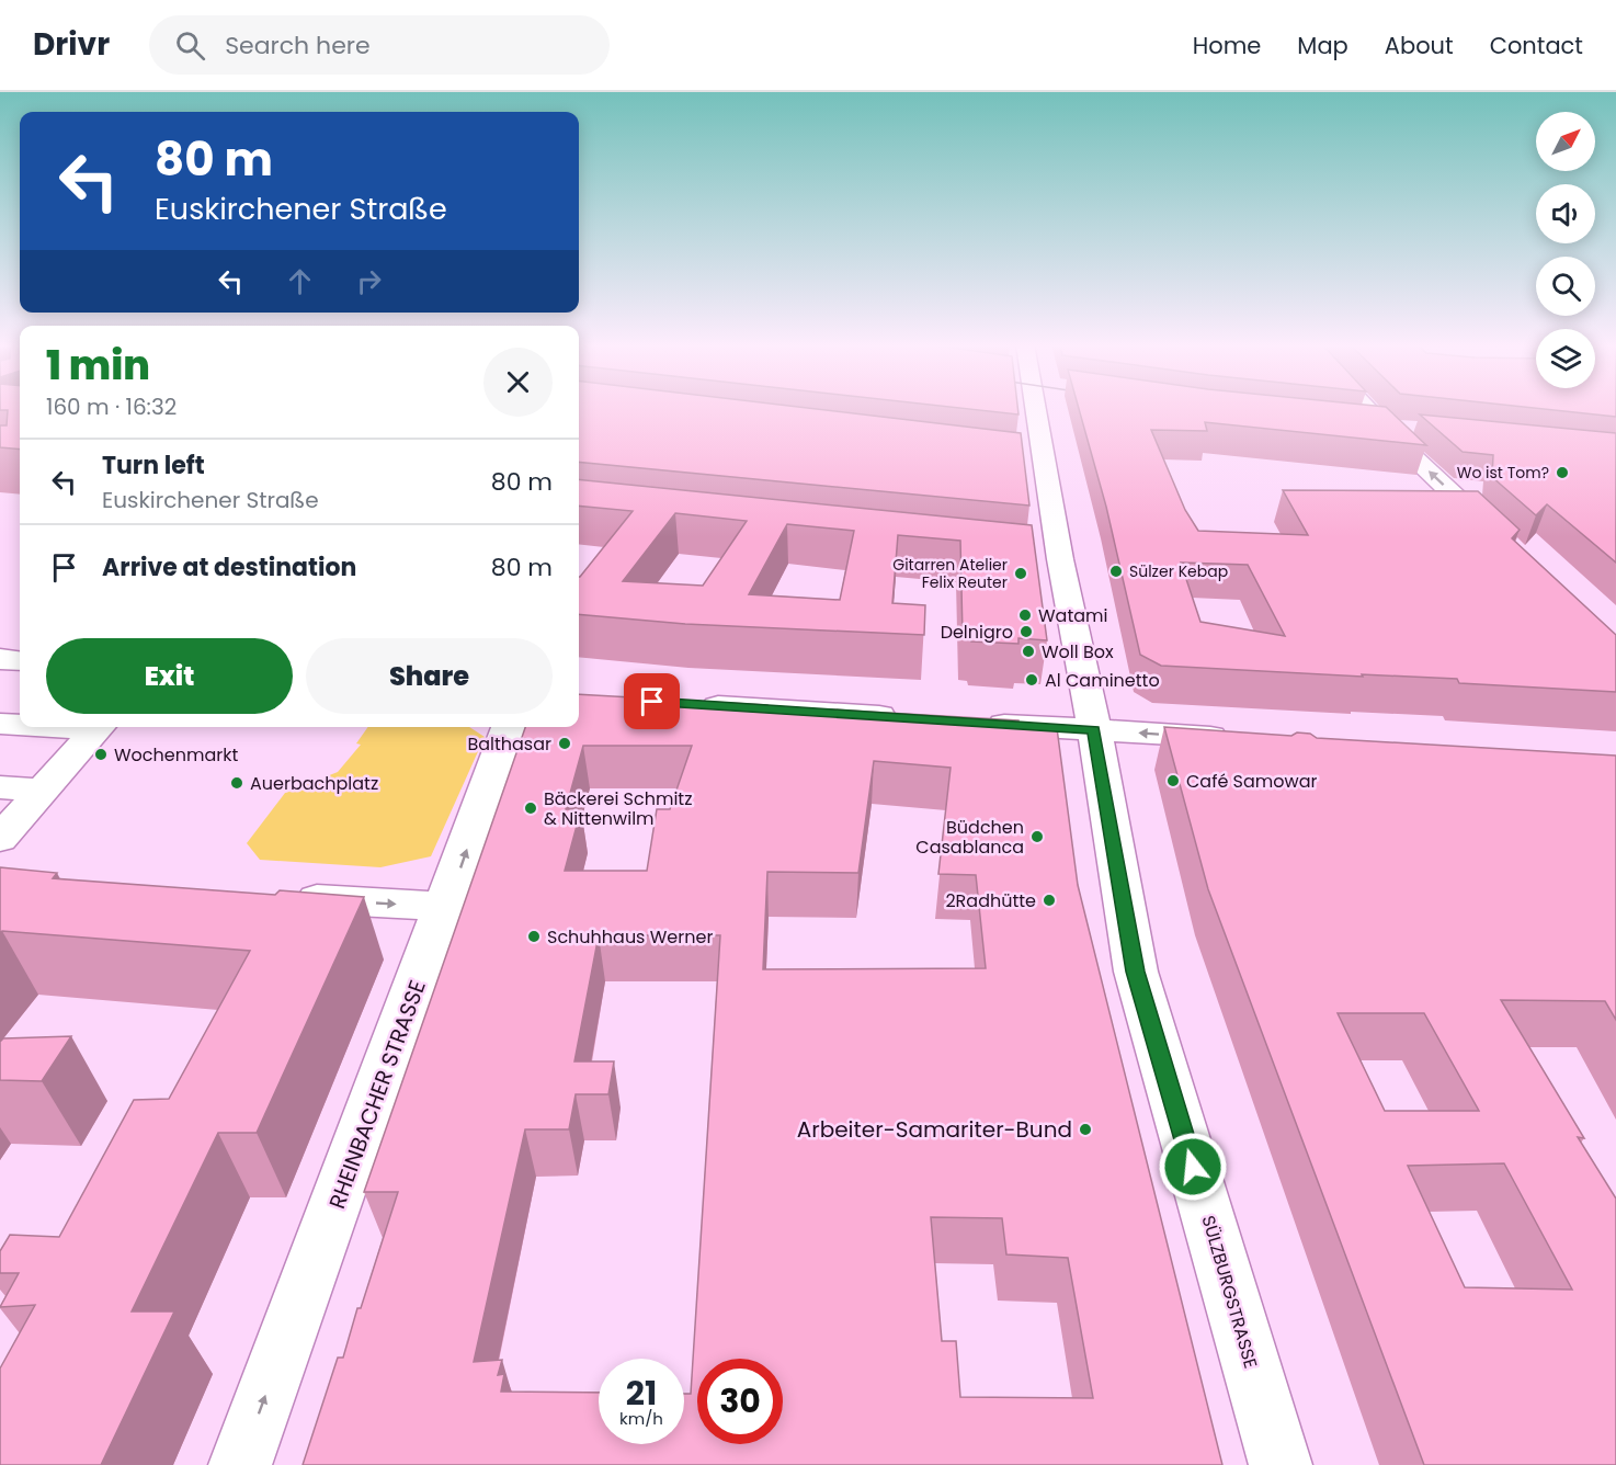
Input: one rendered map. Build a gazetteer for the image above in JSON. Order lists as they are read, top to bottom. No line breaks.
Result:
{"streets":{"street":["RHEINBACHER STRASSE","SÜLZBURGSTRASSE"]},"one_way":["RHEINBACHER STRASSE"],"places":["Wo ist Tom?","Sülzer Kebap","Gitarren Atelier Felix Reuter","Watami","Delnigro","Woll Box","Al Caminetto","Balthasar","Wochenmarkt","Café Samowar","Auerbachplatz","Bäckerei Schmitz & Nittenwilm","Büdchen Casablanca","2Radhütte","Schuhhaus Werner","Arbeiter-Samariter-Bund"],"north":"top right","page":{"header":"Drivr","search":"Search here","nav":["Home","Map","About","Contact"],"turn":["80 m","Euskirchener Straße"],"heading":["1 min","160 m · 16:32"],"list":[{"name":"Turn left","note":"Euskirchener Straße","value":"80 m"},{"name":"Arrive at destination","value":"80 m"}],"buttons":["Exit","Share"],"speed":"21 km/h","limit":"30"}}
